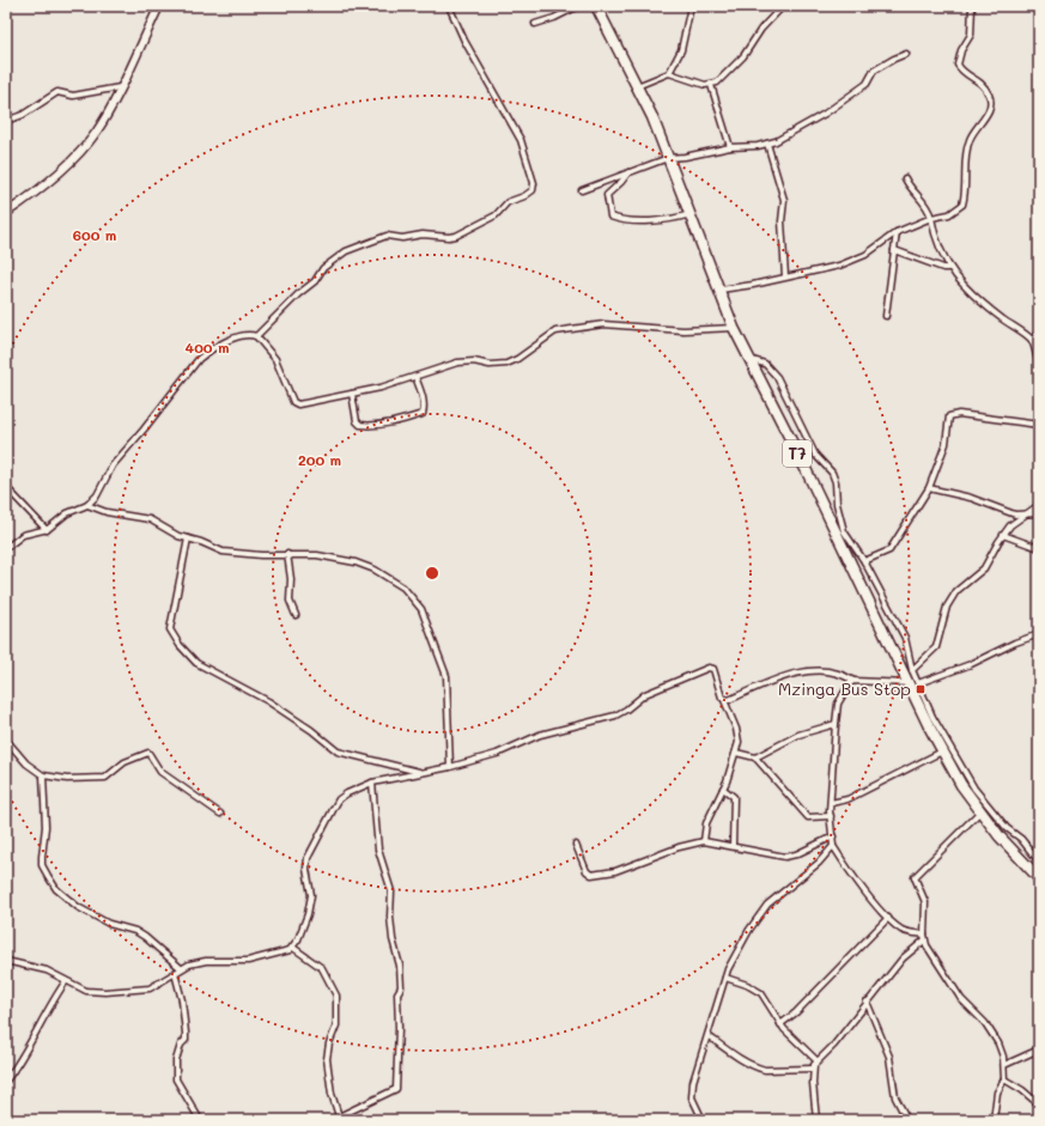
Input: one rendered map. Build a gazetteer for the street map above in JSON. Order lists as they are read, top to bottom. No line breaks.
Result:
{"streets":{"highway":["T7"]},"places":{"transit":["Mzinga Bus Stop"]},"rings":["600 m","400 m","200 m"]}
